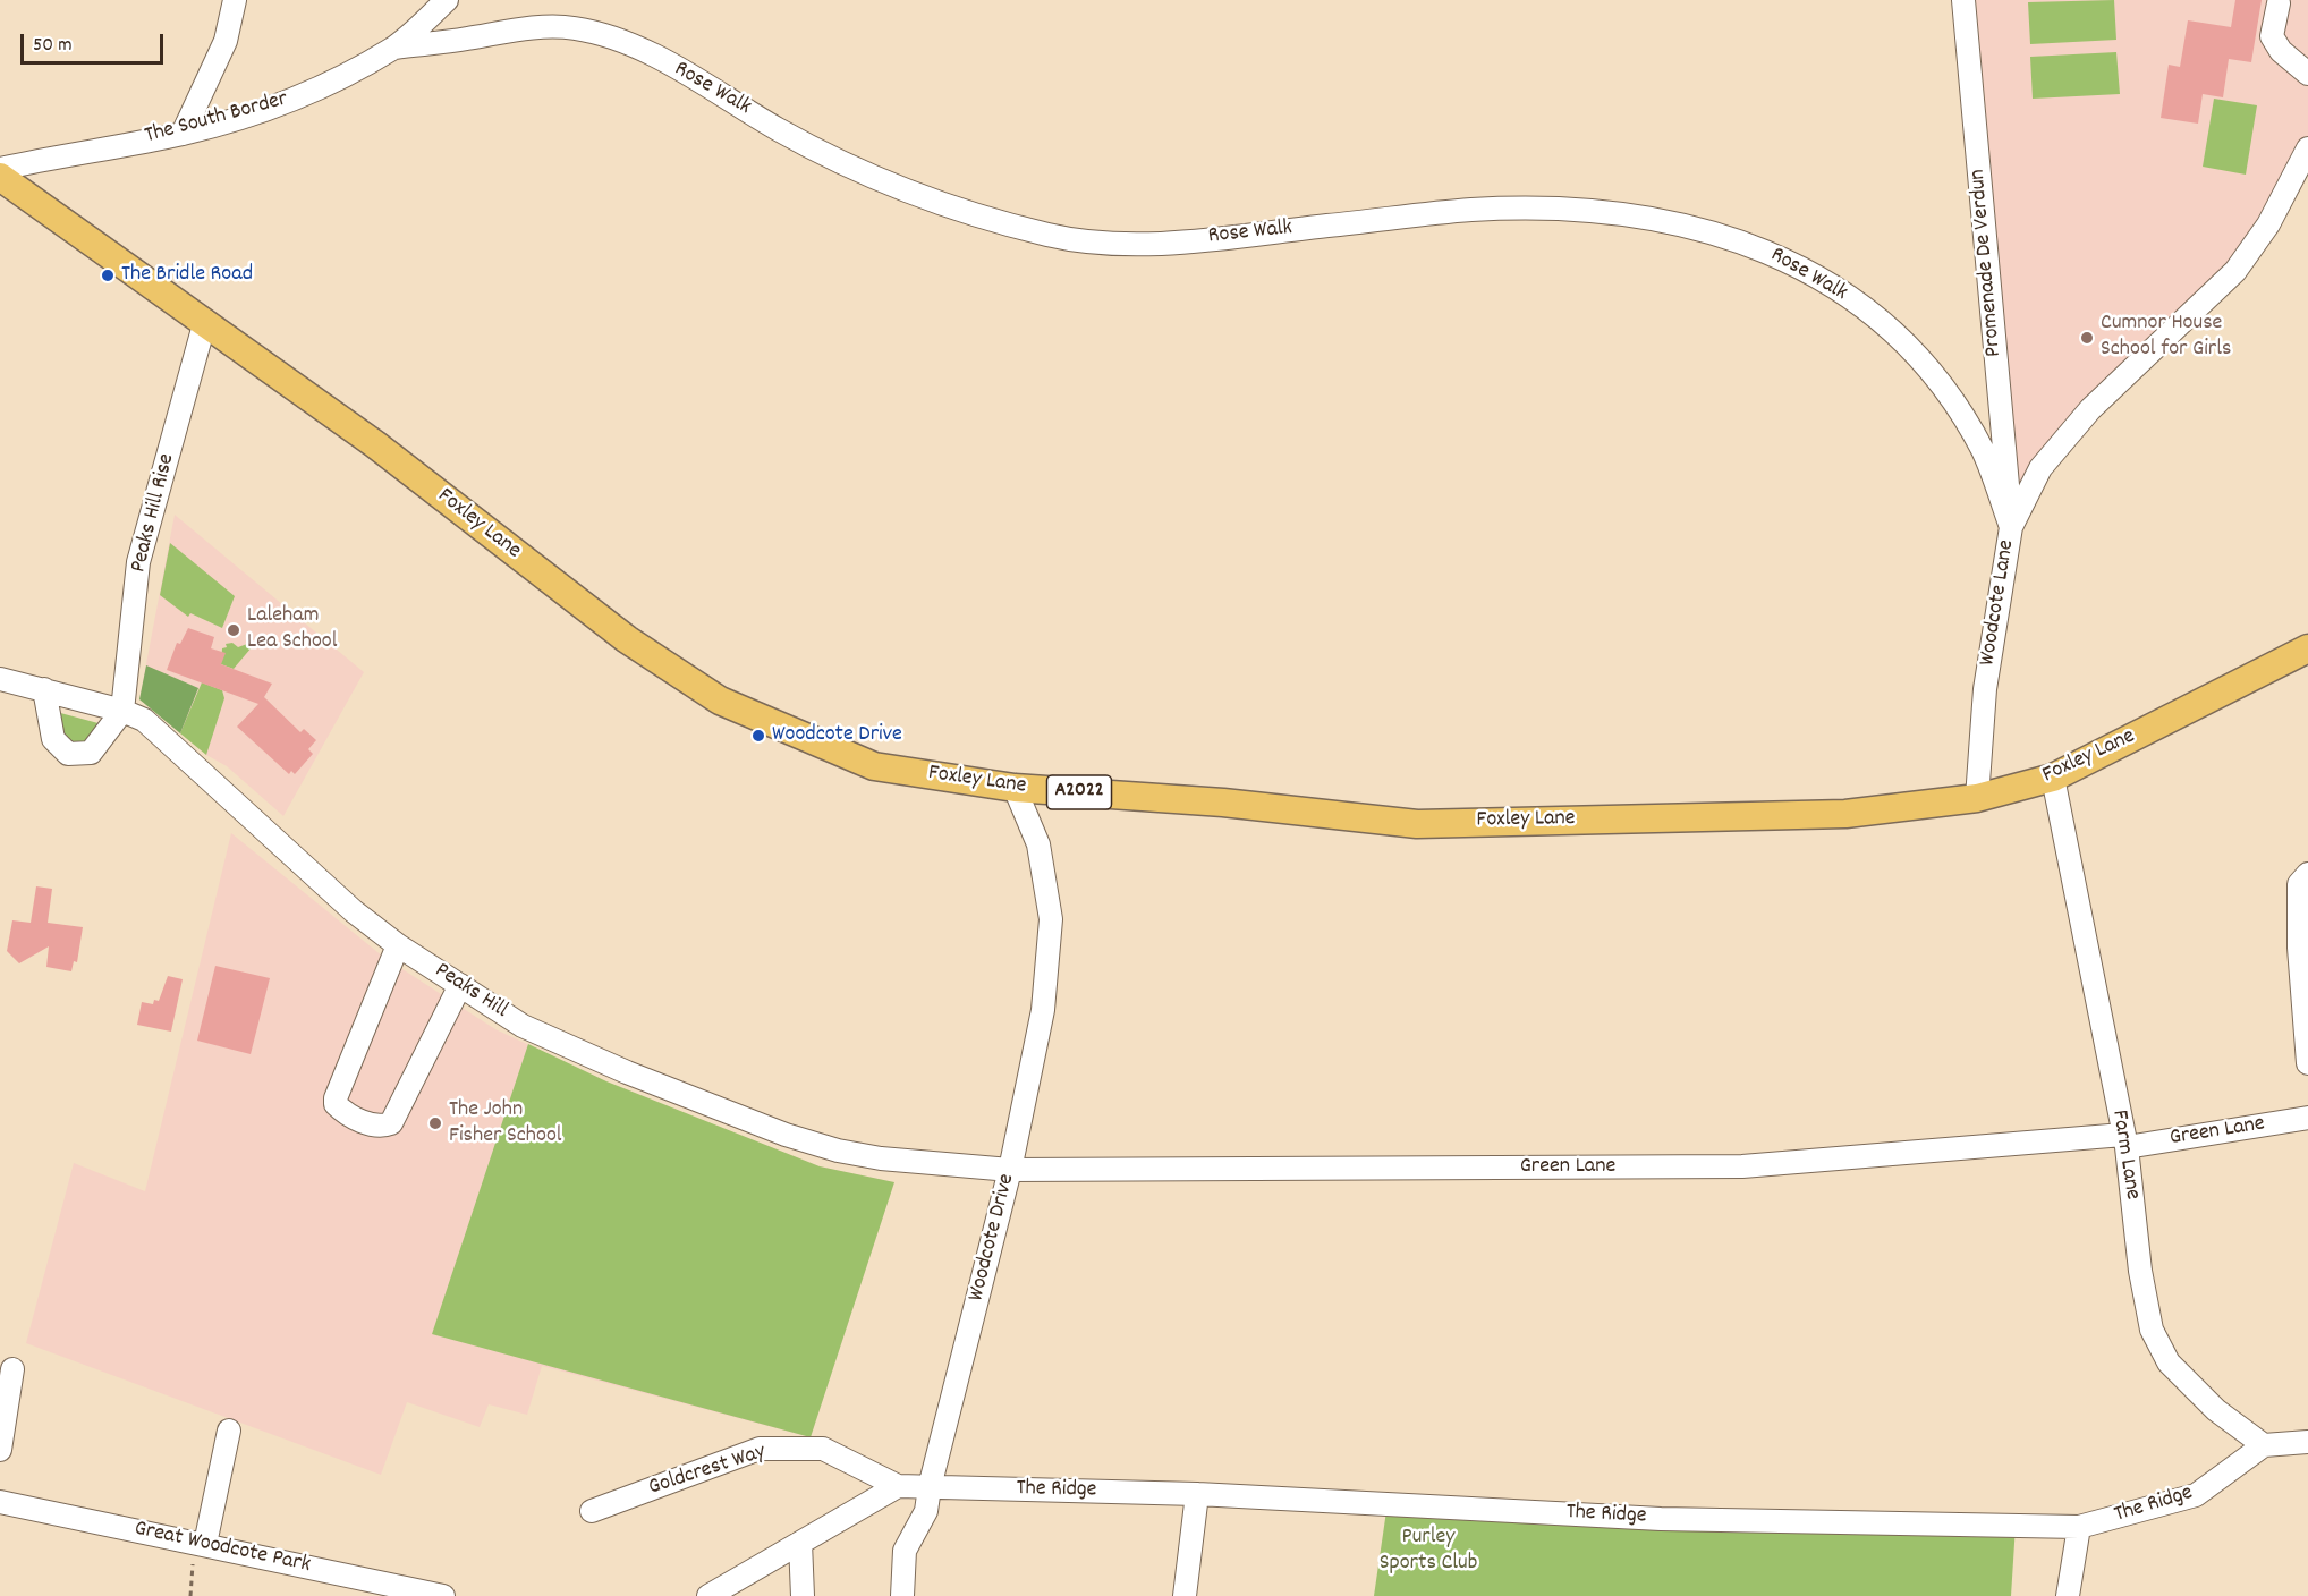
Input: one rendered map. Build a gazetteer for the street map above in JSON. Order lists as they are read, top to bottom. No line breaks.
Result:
{"streets":{"main road":["Foxley Lane","A2022"],"street":["Rose Walk","The South Border","Promenade De Verdun","Peaks Hill Rise","Woodcote Lane","Peaks Hill","Green Lane","Farm Lane","Woodcote Drive","Goldcrest Way","The Ridge","Great Woodcote Park"]},"crossings":[["Rose Walk","The South Border"],["Rose Walk","Promenade De Verdun"],["Rose Walk","Woodcote Lane"],["Promenade De Verdun","Woodcote Lane"],["Peaks Hill Rise","Foxley Lane"],["Peaks Hill Rise","Peaks Hill"],["Foxley Lane","Woodcote Lane"],["Foxley Lane","Farm Lane"],["Foxley Lane","Woodcote Drive"],["Peaks Hill","Green Lane"],["Peaks Hill","Woodcote Drive"],["Green Lane","Farm Lane"],["Green Lane","Woodcote Drive"],["Farm Lane","The Ridge"],["Woodcote Drive","The Ridge"]],"parks":["Purley Sports Club"],"places":["The Bridle Road","Cumnor House School for Girls","Laleham Lea School","Woodcote Drive","The John Fisher School"],"scale_bar":"50 m"}
